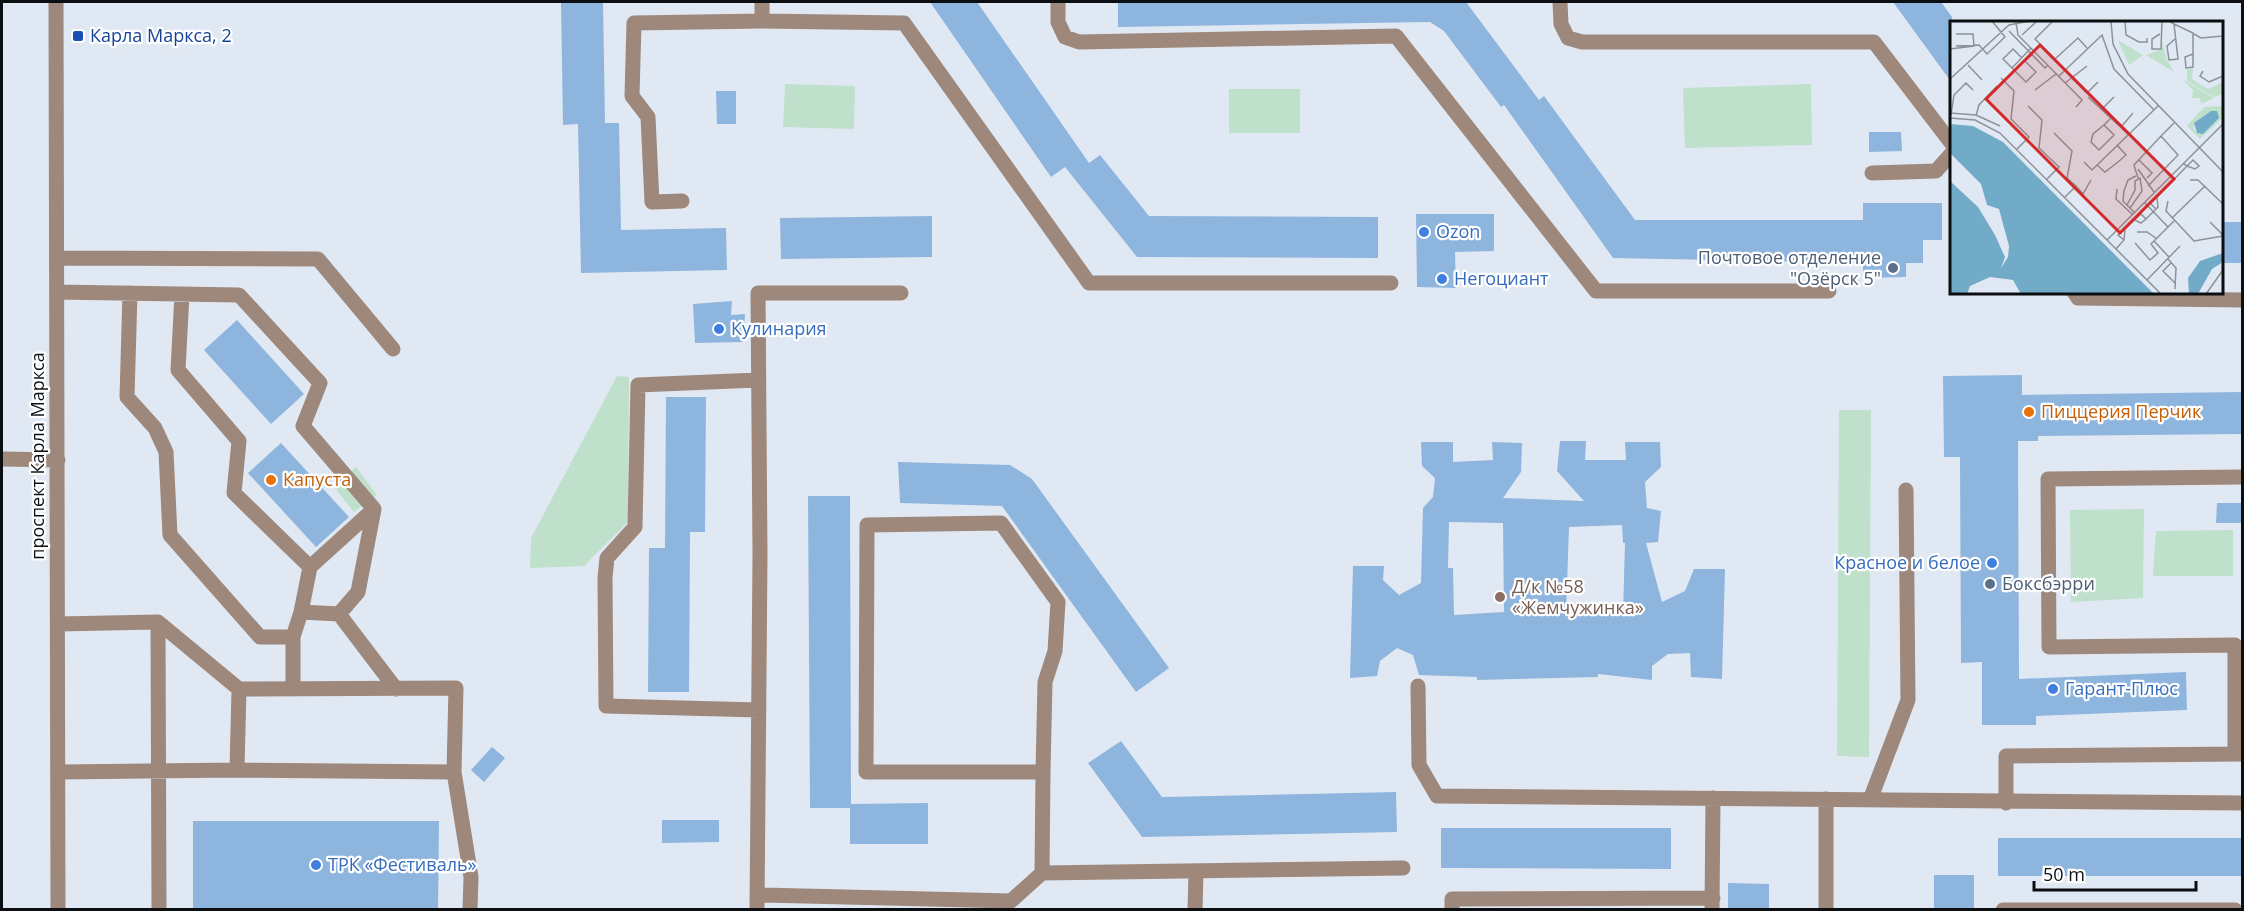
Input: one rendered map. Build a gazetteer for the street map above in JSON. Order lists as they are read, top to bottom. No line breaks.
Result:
{"streets":{"street":["проспект Карла Маркса"]},"places":{"transit":["Карла Маркса, 2"],"other":["Ozon","Почтовое отделение \"Озёрск 5\"","Негоциант","Кулинария","Пиццерия Перчик","Капуста","Красное и белое","Боксбэрри","Д/к №58 «Жемчужинка»","Гарант-Плюс","ТРК «Фестиваль»"]},"scale_bar":"50 m"}
